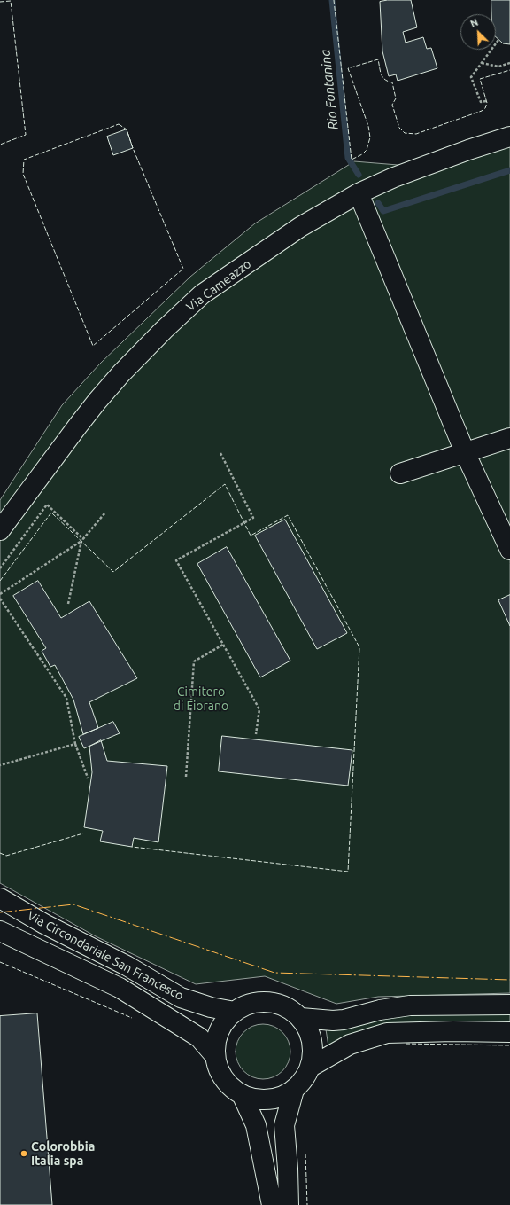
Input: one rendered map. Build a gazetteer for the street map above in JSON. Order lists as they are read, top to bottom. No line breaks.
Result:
{"streets":{"street":["Via Cameazzo","Via Circondariale San Francesco"]},"water":["Rio Fontanina"],"parks":["Cimitero di Fiorano"],"places":["Colorobbia Italia spa"],"north":"top left"}
